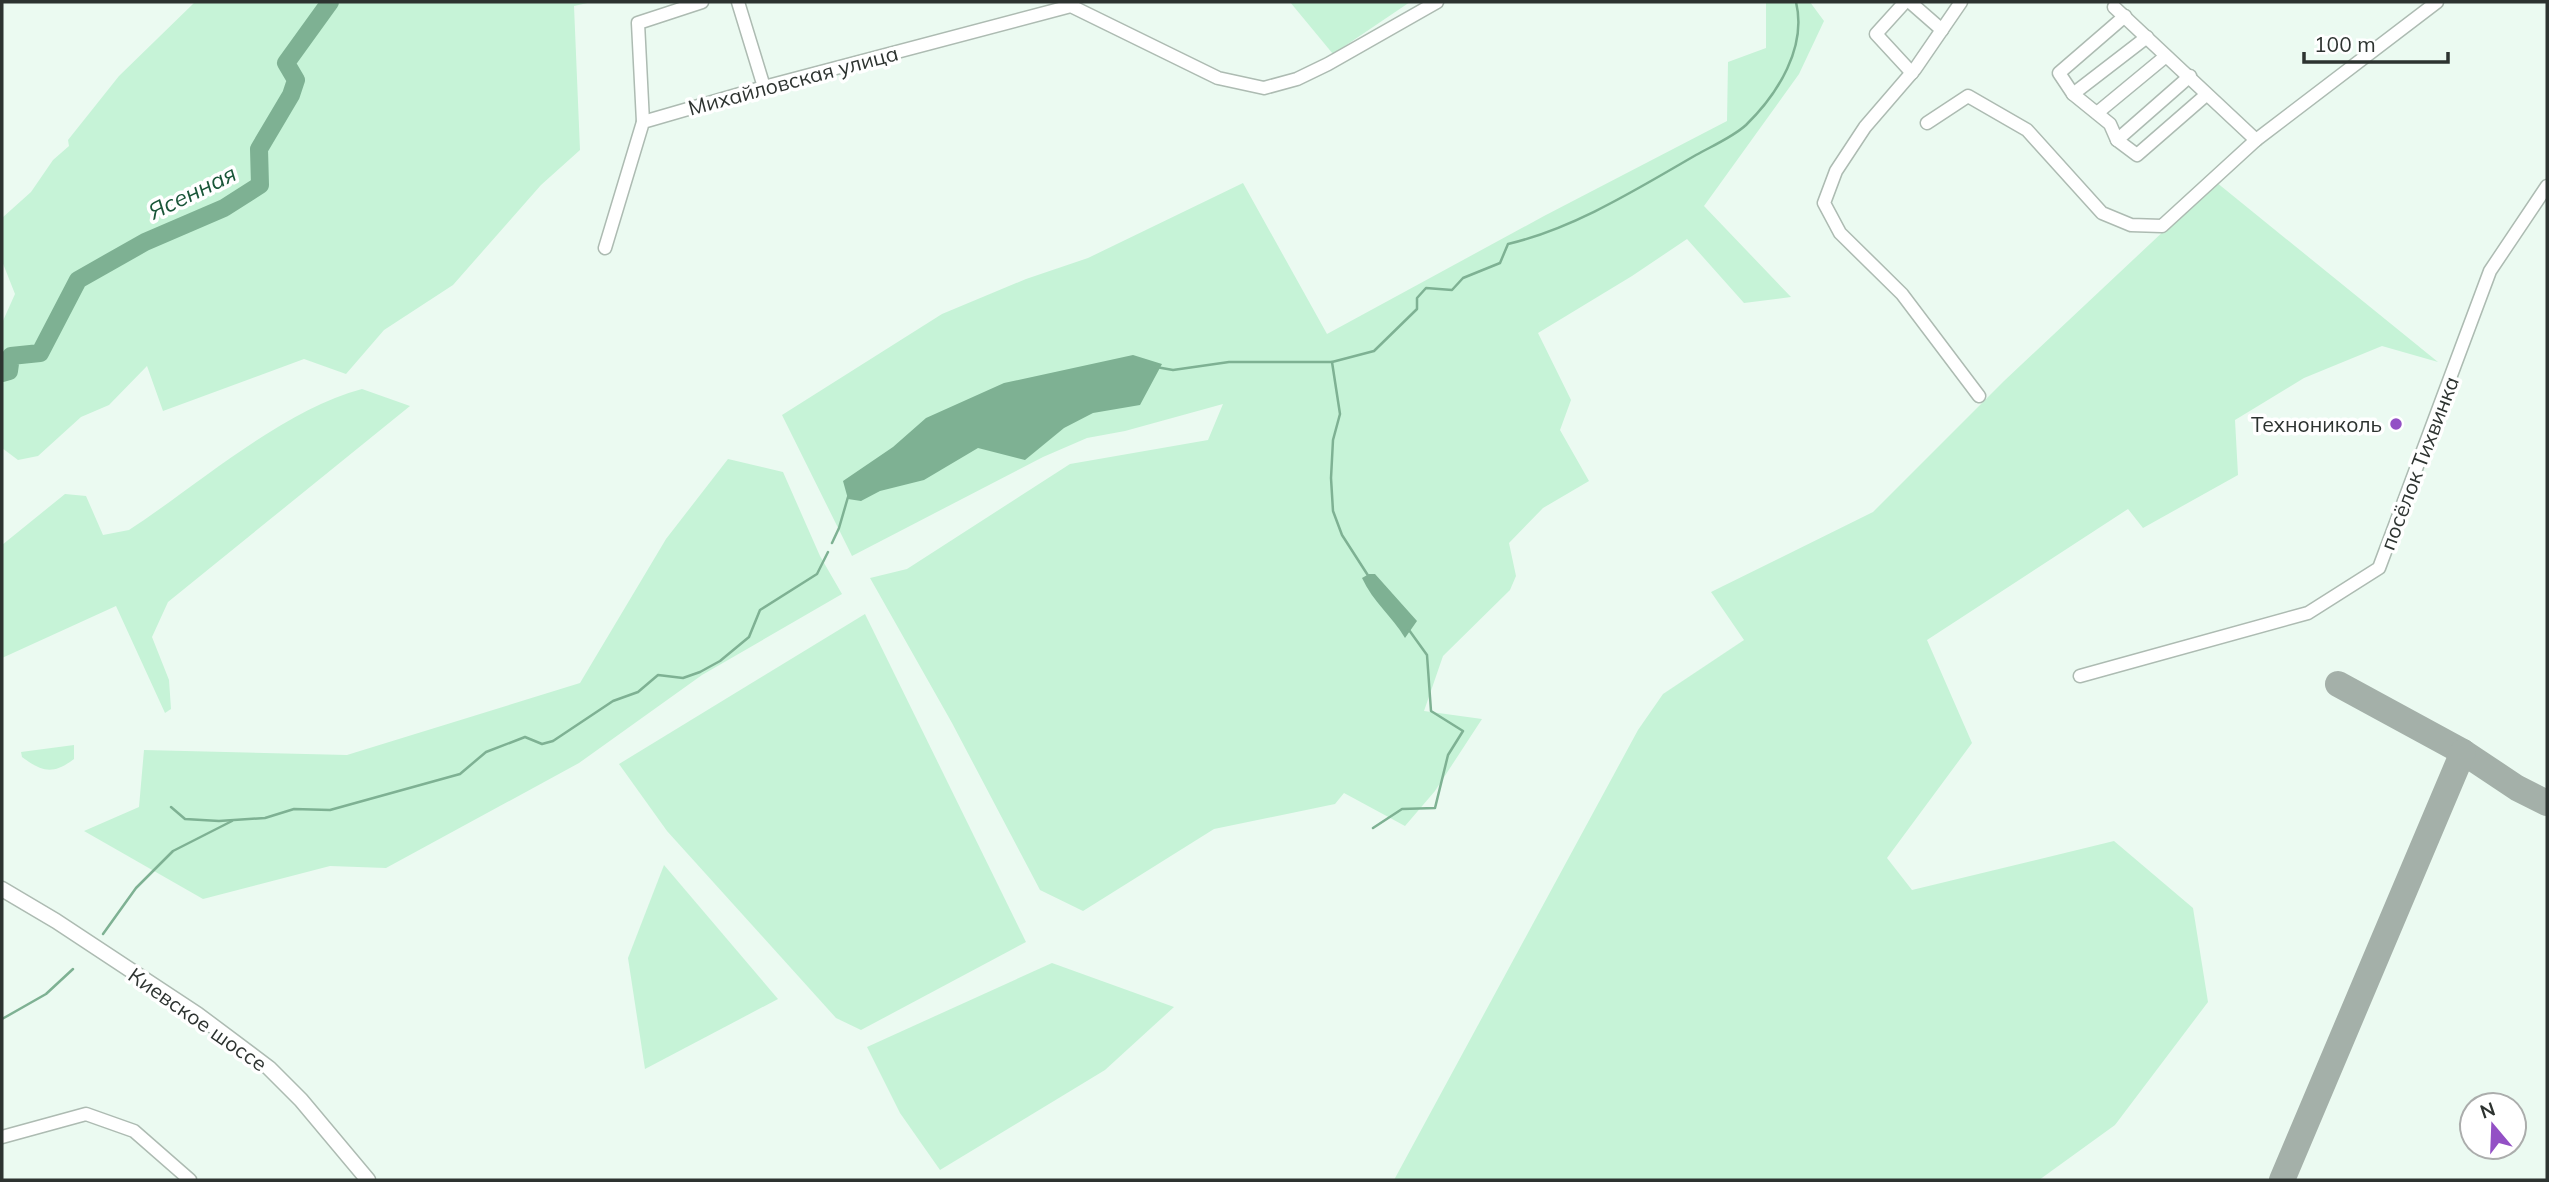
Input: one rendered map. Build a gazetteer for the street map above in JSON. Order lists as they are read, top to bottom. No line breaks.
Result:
{"streets":{"main road":["Киевское шоссе"],"street":["Михайловская улица","посёлок Тихвинка"]},"water":["Ясенная"],"places":["Технониколь"],"scale_bar":"100 m","north":"top"}
